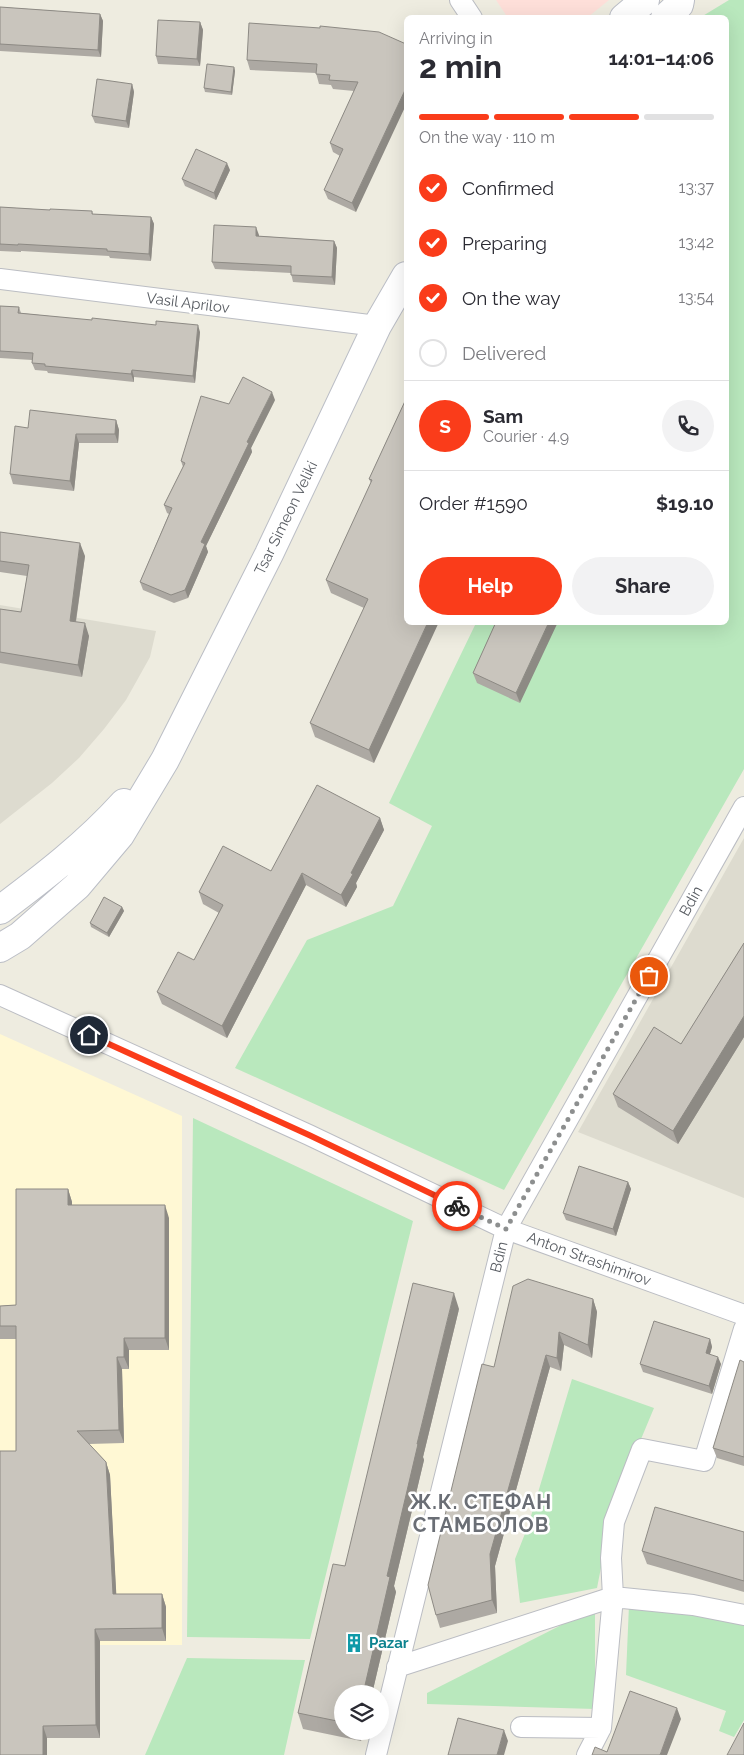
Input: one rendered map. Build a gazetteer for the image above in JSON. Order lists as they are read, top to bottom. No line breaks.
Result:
{"streets":{"main road":["Tsar Simeon Veliki"],"street":["Vasil Aprilov","Bdin","Anton Strashimirov"]},"crossings":[["Vasil Aprilov","Tsar Simeon Veliki"],["Bdin","Anton Strashimirov"]],"districts":["Ж.К. СТЕФАН СТАМБОЛОВ"],"places":{"building":["Pazar"]},"page":{"heading":["2 min","Arriving in","14:01–14:06"],"panel":["Sam","Courier · 4.9","Order #1590","$19.10"],"bar":"On the way · 110 m","list":[["Confirmed","13:37"],["Preparing","13:42"],["On the way","13:54"],"Delivered"],"round":"S","buttons":["Help","Share"]}}
